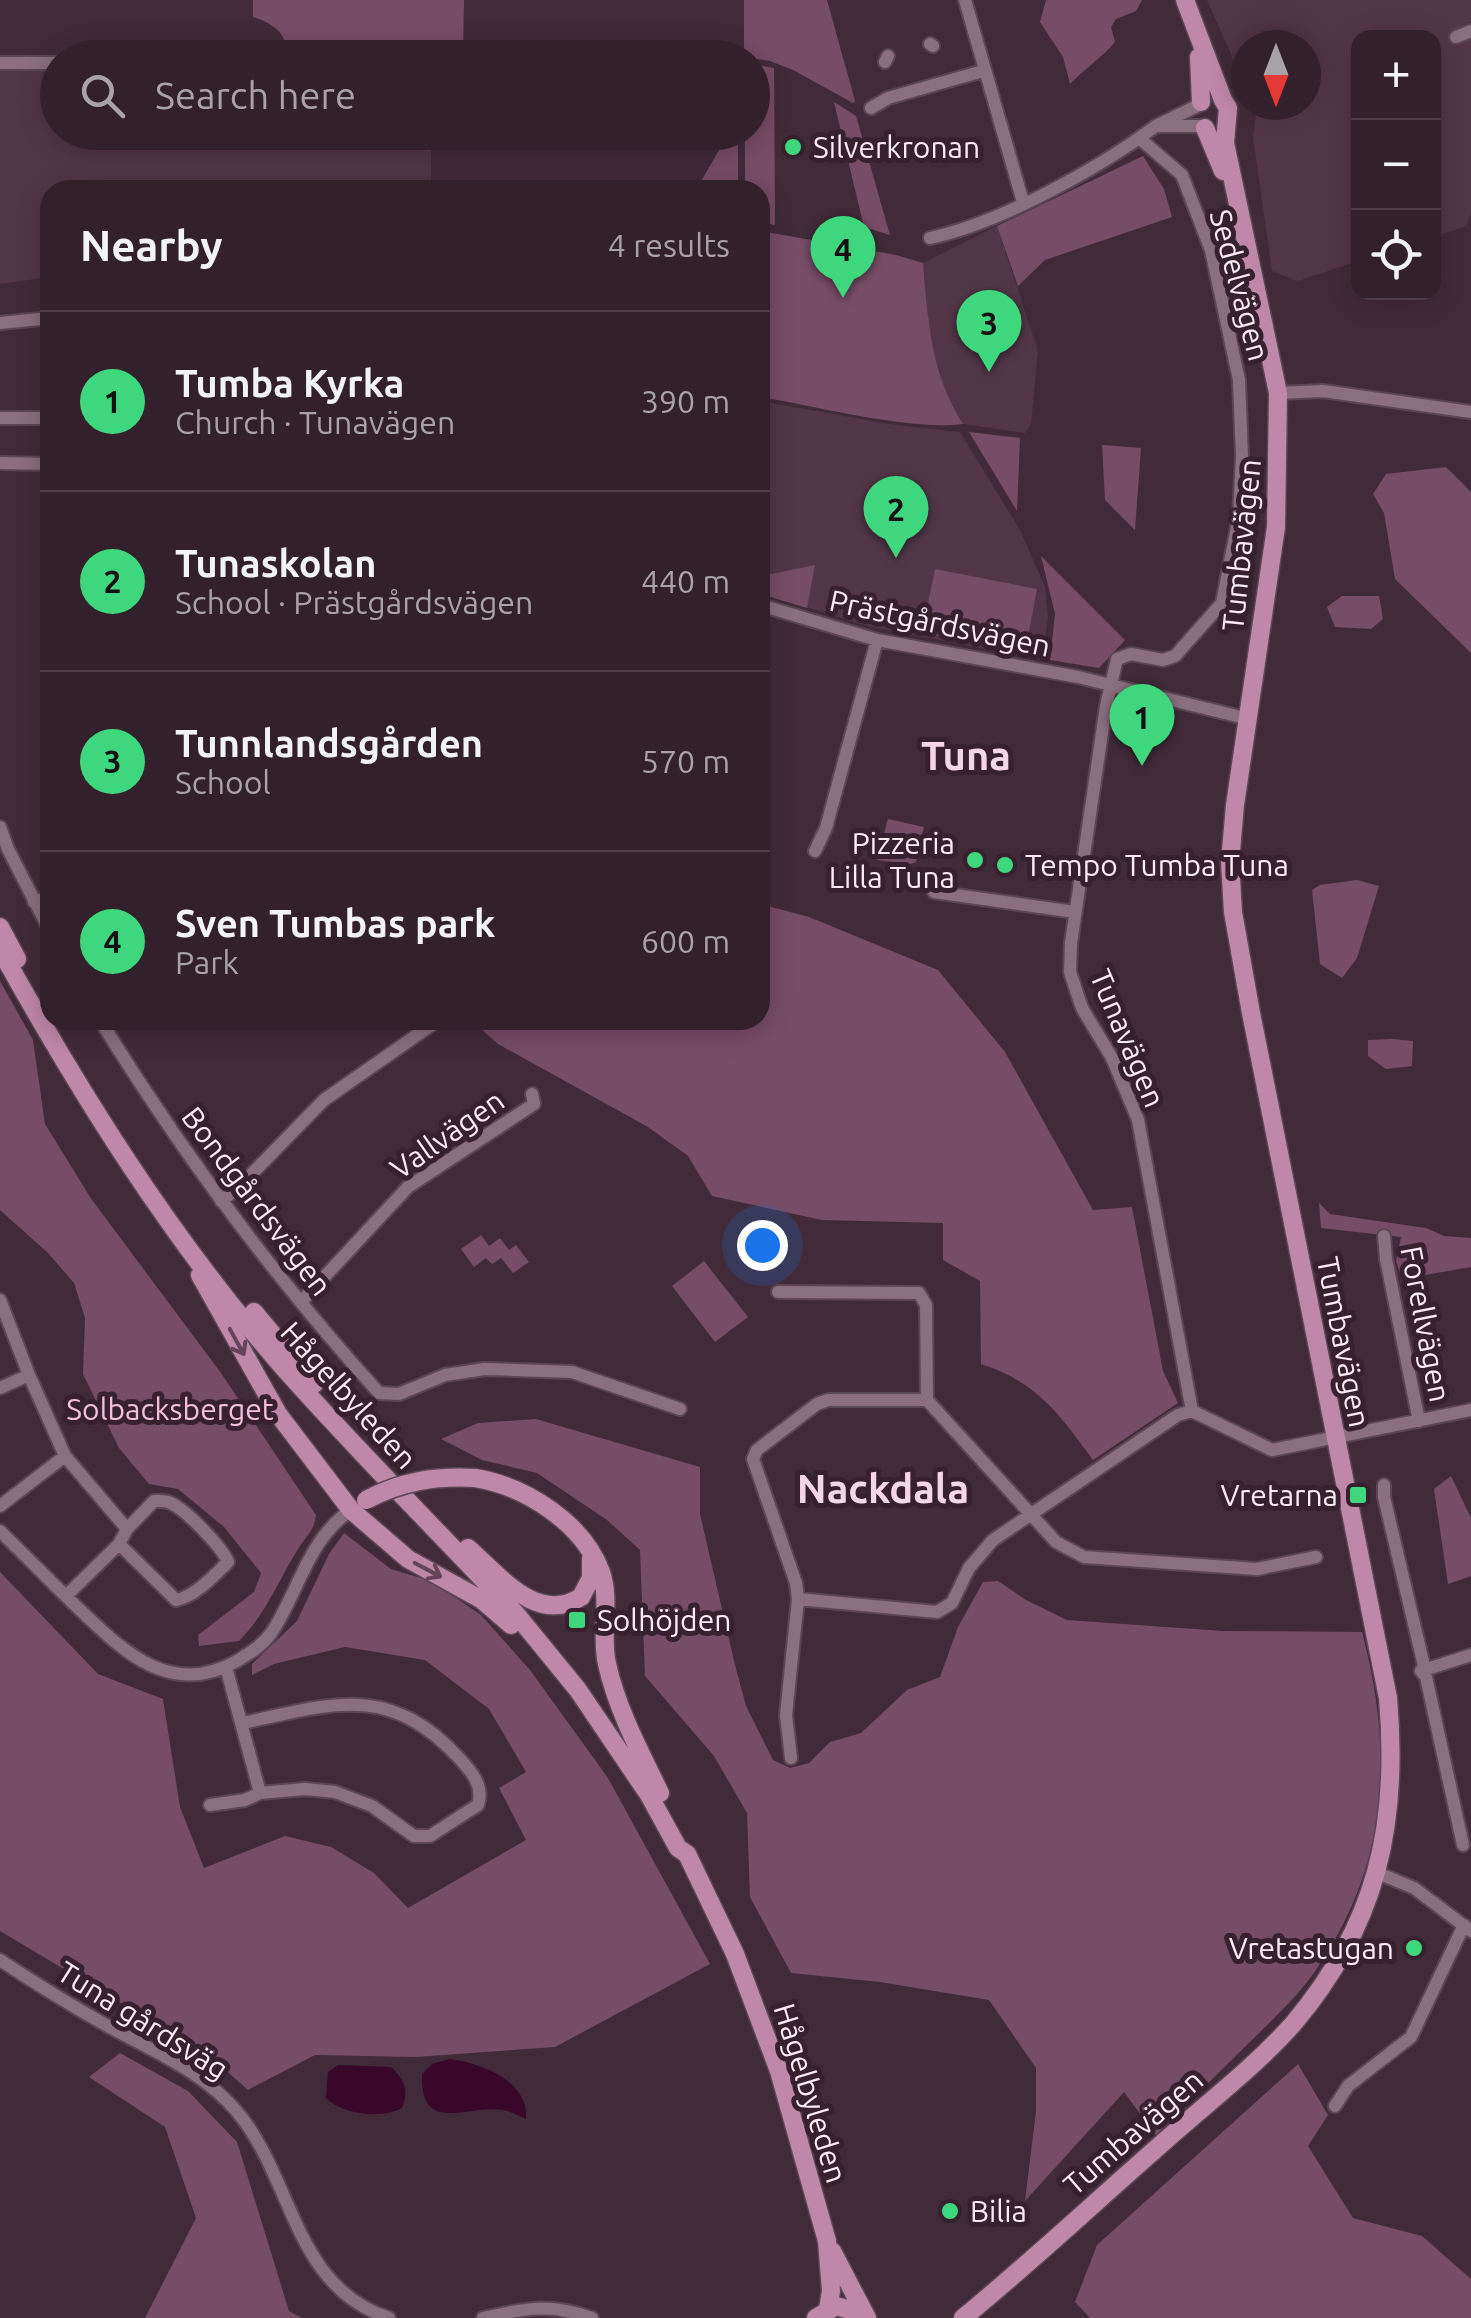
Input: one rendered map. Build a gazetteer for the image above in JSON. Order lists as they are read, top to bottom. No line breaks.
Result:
{"streets":{"main road":["Tumbavägen","Hågelbyleden"],"street":["Sedelvägen","Prästgårdsvägen","Tunavägen","Vallvägen","Bondgårdsvägen","Forellvägen","Tuna gårdsväg"]},"crossings":[["Sedelvägen","Prästgårdsvägen"],["Sedelvägen","Tunavägen"],["Tumbavägen","Prästgårdsvägen"],["Prästgårdsvägen","Tunavägen"],["Vallvägen","Bondgårdsvägen"]],"districts":["Tuna","Nackdala"],"parks":["Solbacksberget"],"places":{"other":["Silverkronan","Pizzeria Lilla Tuna","Tempo Tumba Tuna","Vretastugan","Bilia"],"transit":["Vretarna","Solhöjden"]},"north":"bottom","page":{"map_buttons":["+","−"],"search":"Search here","heading":["Nearby","4 results"],"pins":["4","3","2","1"],"list":[{"mark":"1","name":"Tumba Kyrka","note":"Church · Tunavägen","value":"390 m"},{"mark":"2","name":"Tunaskolan","note":"School · Prästgårdsvägen","value":"440 m"},{"mark":"3","name":"Tunnlandsgården","note":"School","value":"570 m"},{"mark":"4","name":"Sven Tumbas park","note":"Park","value":"600 m"}]}}
